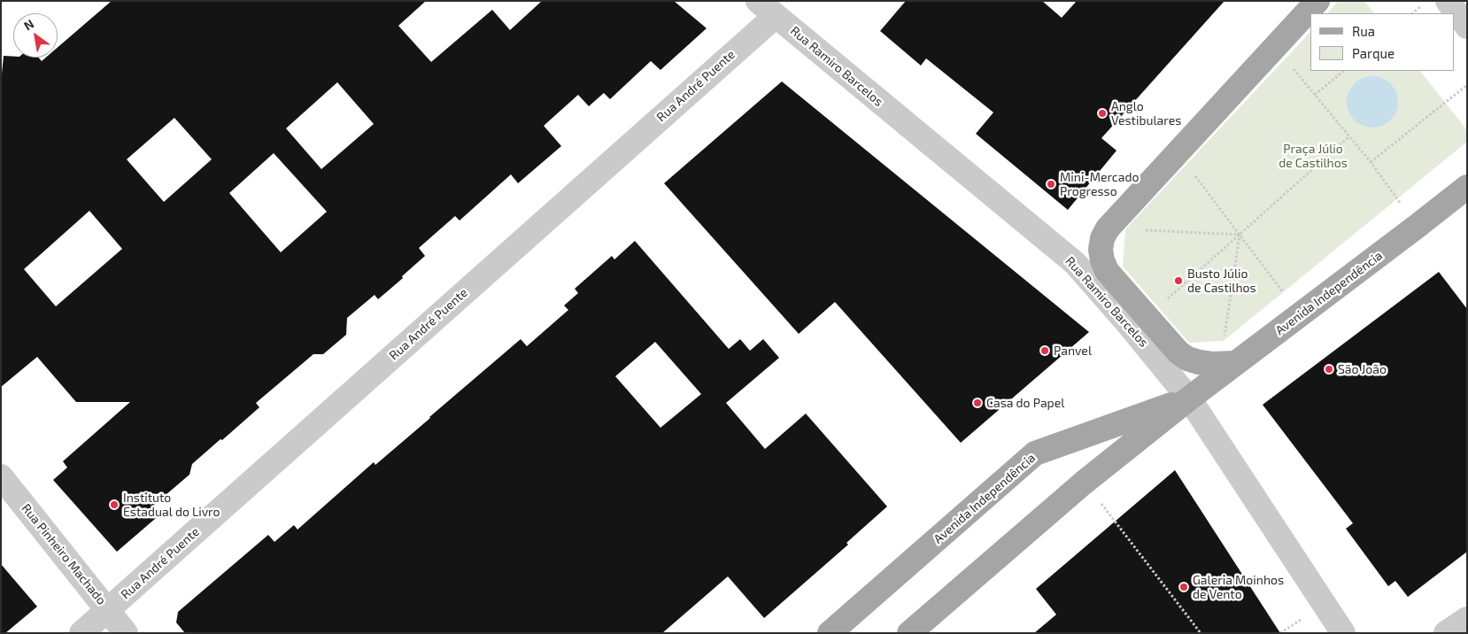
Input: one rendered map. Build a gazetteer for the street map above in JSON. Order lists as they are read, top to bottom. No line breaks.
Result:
{"streets":{"main road":["Rua Ramiro Barcelos","Avenida Independência"],"street":["Rua André Puente","Rua Pinheiro Machado"]},"crossings":[["Rua Ramiro Barcelos","Rua André Puente"],["Rua Ramiro Barcelos","Avenida Independência"],["Rua André Puente","Rua Pinheiro Machado"]],"parks":["Praça Júlio de Castilhos"],"places":["Anglo Vestibulares","Mini-Mercado Progresso","Busto Júlio de Castilhos","Panvel","São João","Casa do Papel","Instituto Estadual do Livro","Galeria Moinhos de Vento"],"legend":["Rua","Parque"],"north":"top left"}
